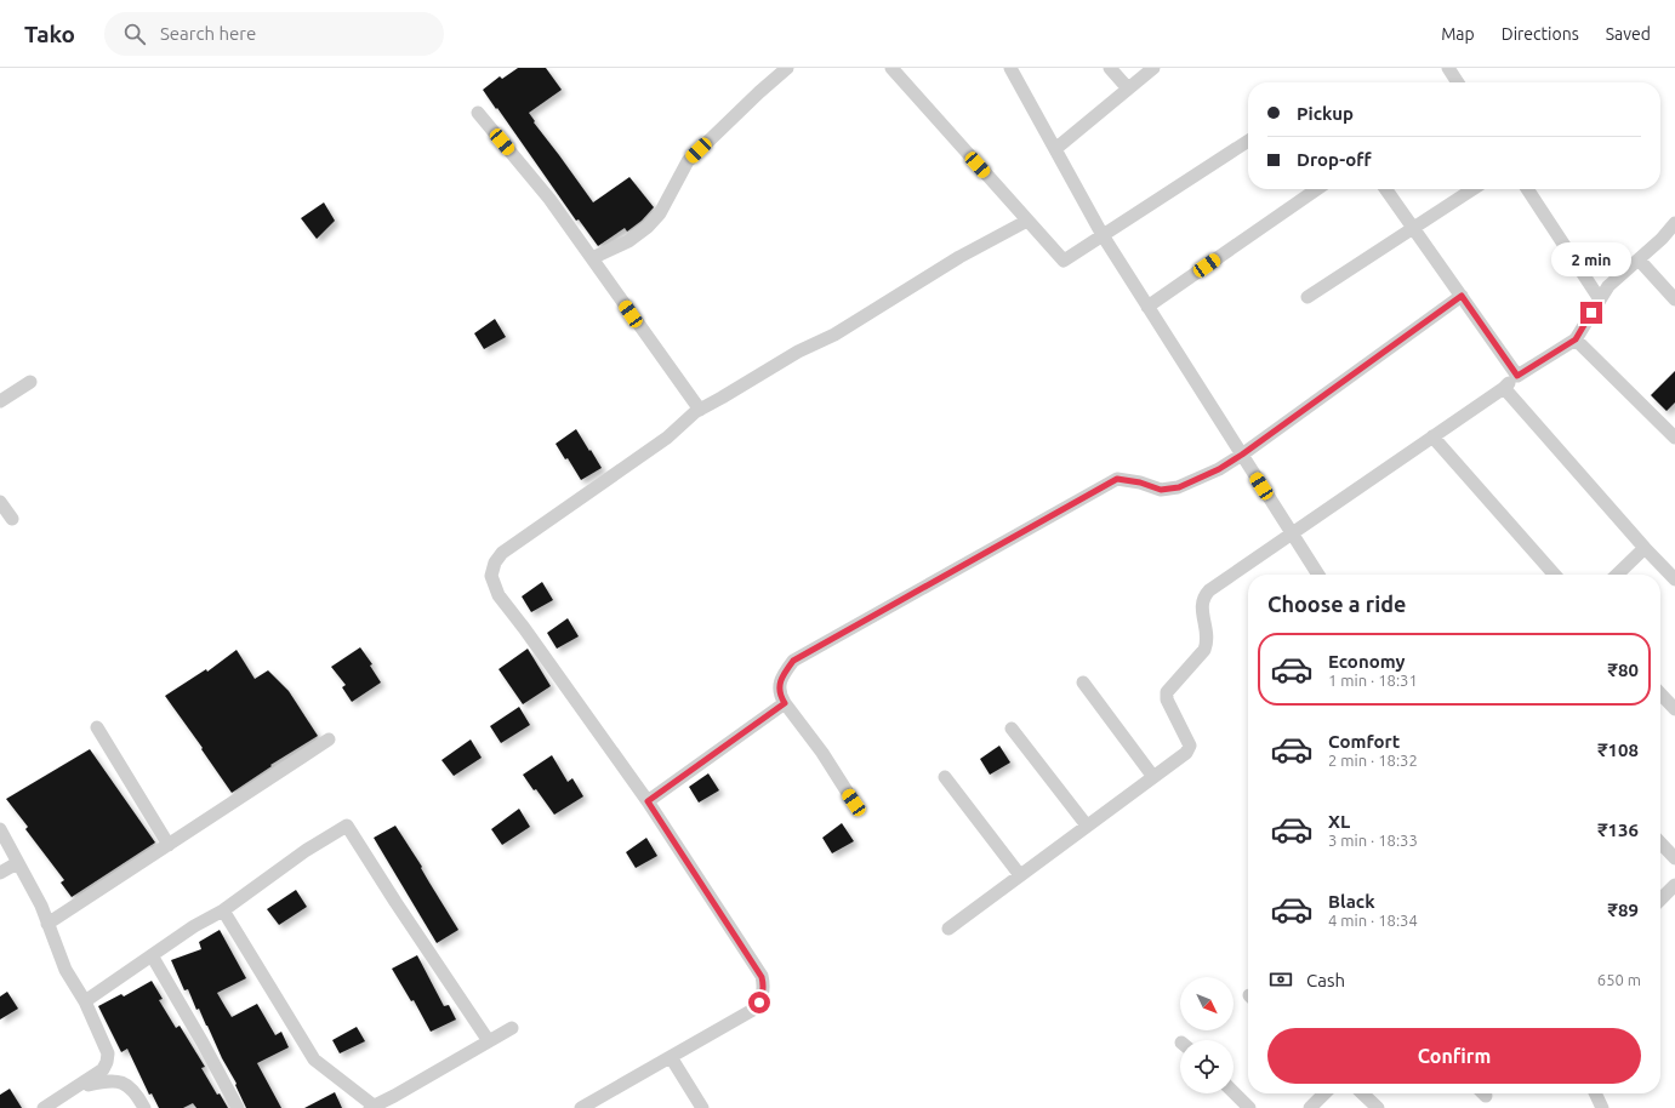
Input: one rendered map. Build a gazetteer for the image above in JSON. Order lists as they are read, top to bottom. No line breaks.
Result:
{"north":"bottom right","page":{"header":"Tako","search":"Search here","nav":["Map","Directions","Saved"],"banner":["Pickup","Drop-off"],"bubble":"2 min","heading":"Choose a ride","list":[{"name":"Economy","note":"1 min · 18:31","value":"₹80"},{"name":"Comfort","note":"2 min · 18:32","value":"₹108"},{"name":"XL","note":"3 min · 18:33","value":"₹136"},{"name":"Black","note":"4 min · 18:34","value":"₹89"}],"pay":["Cash","650 m"],"buttons":"Confirm"}}
